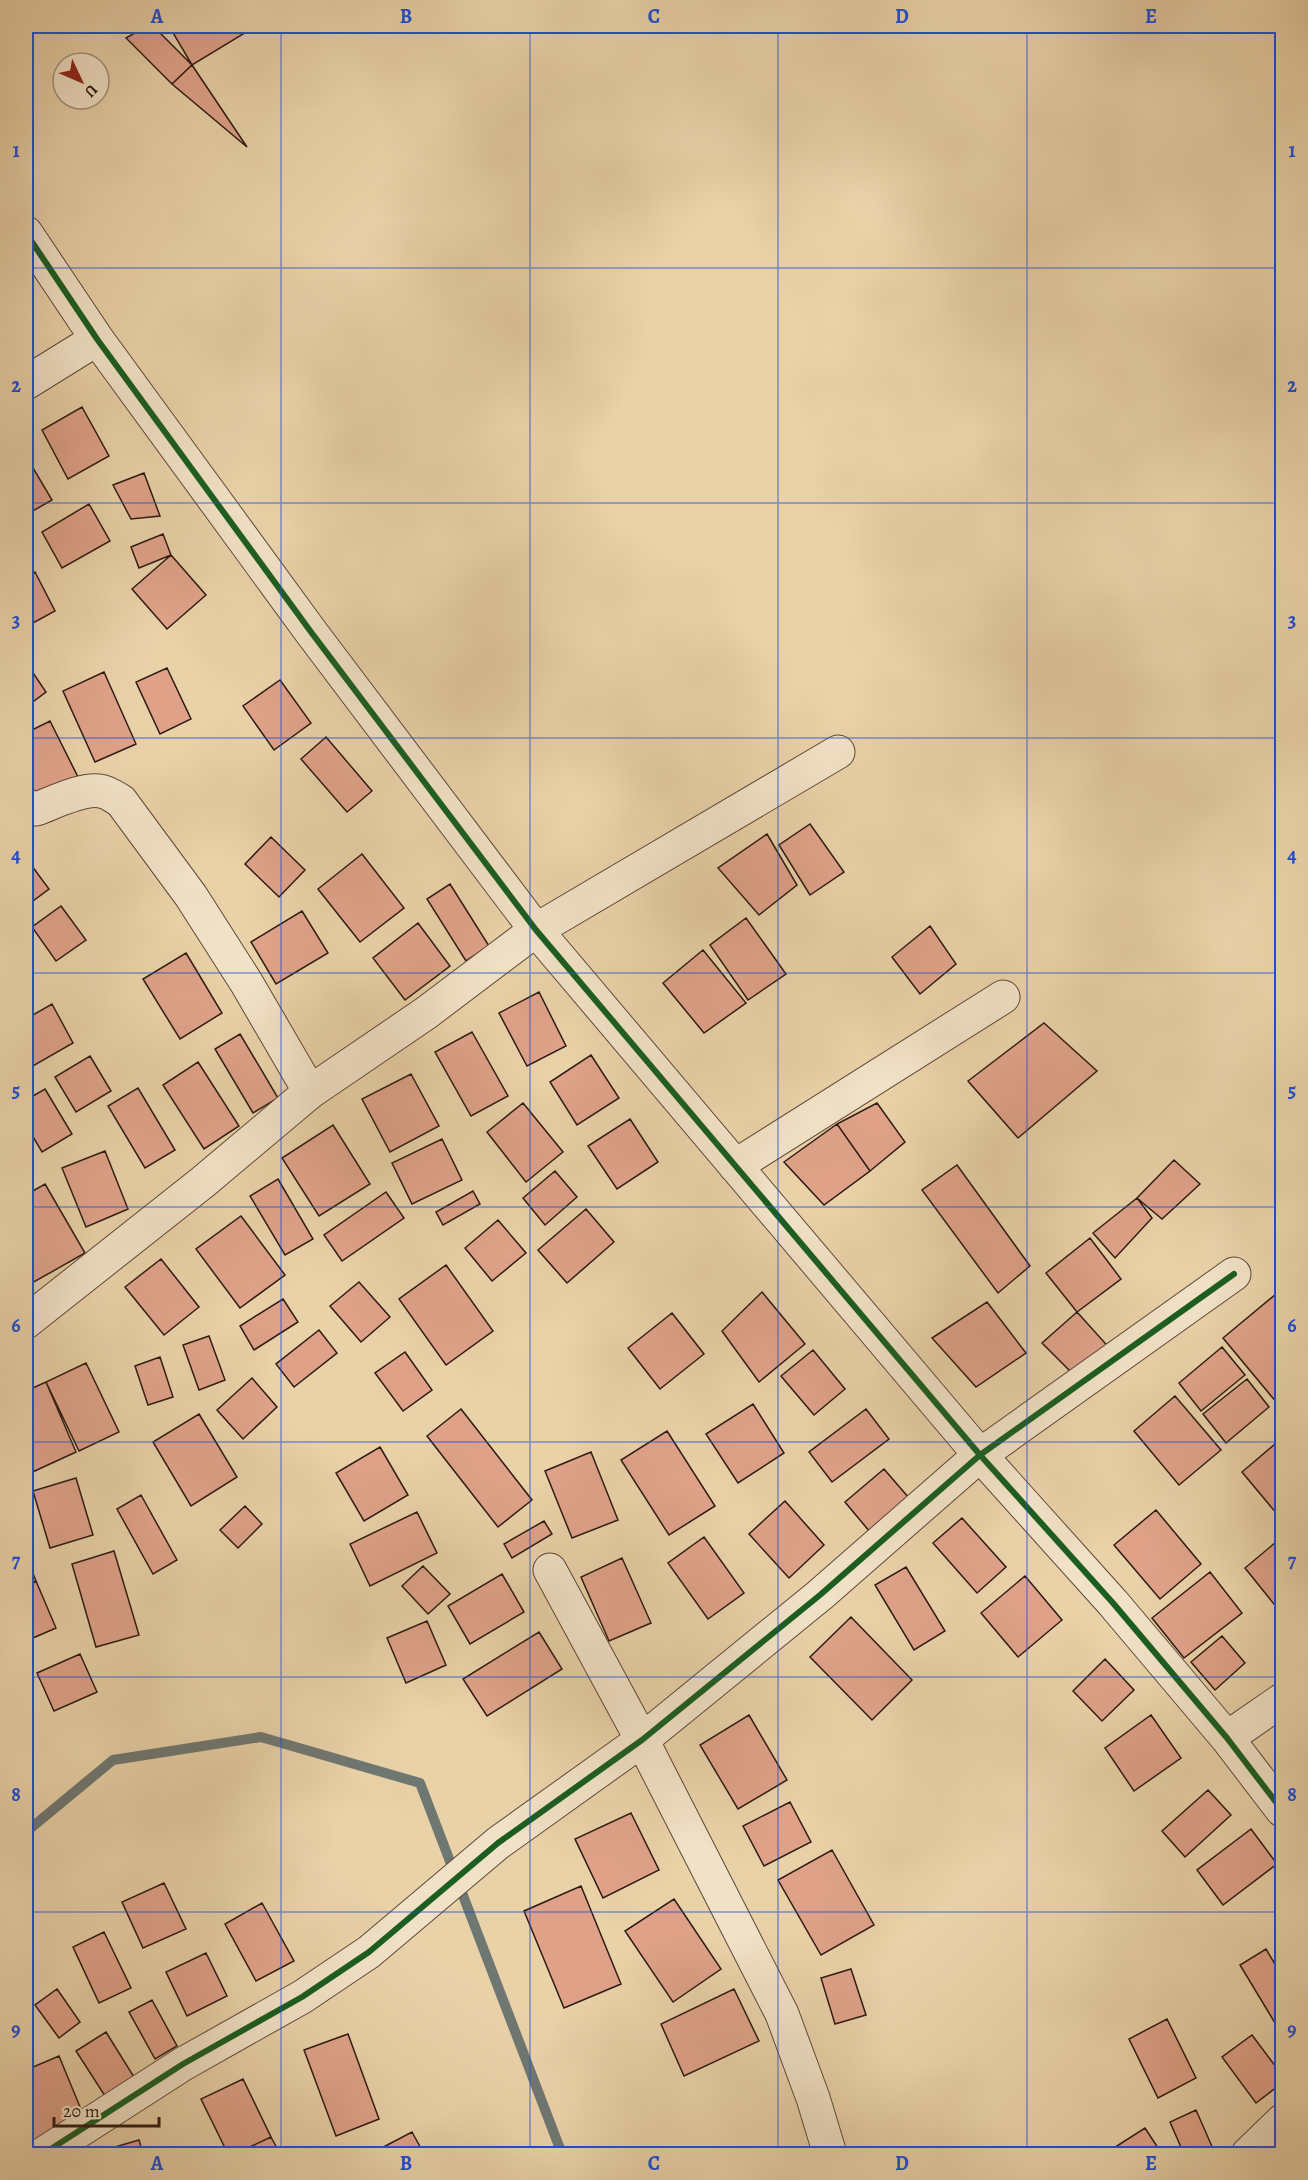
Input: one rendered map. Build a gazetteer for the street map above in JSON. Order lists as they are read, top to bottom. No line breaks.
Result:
{"scale_bar":"20 m","north":"bottom right","grid":{"columns":["A","B","C","D","E"],"rows":["1","2","3","4","5","6","7","8","9"]}}
